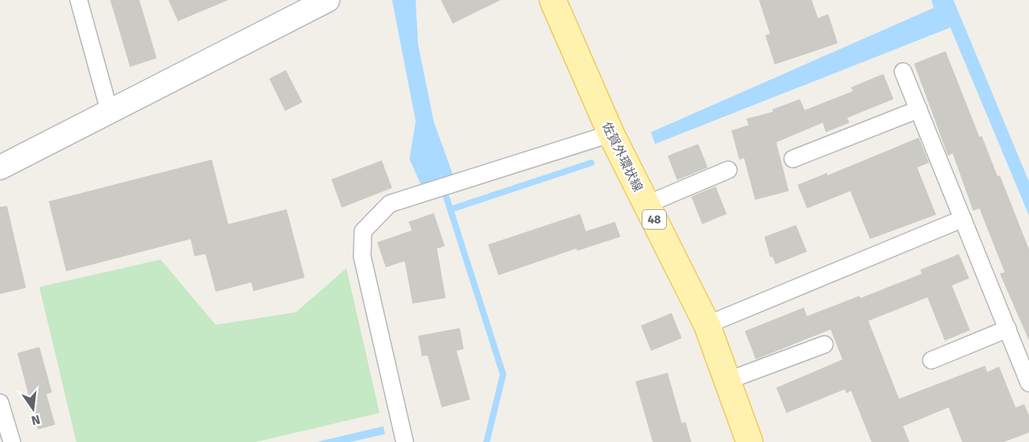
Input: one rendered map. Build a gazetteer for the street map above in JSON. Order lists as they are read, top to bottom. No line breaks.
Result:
{"streets":{"main road":["佐賀外環状線","48"]},"north":"bottom"}
